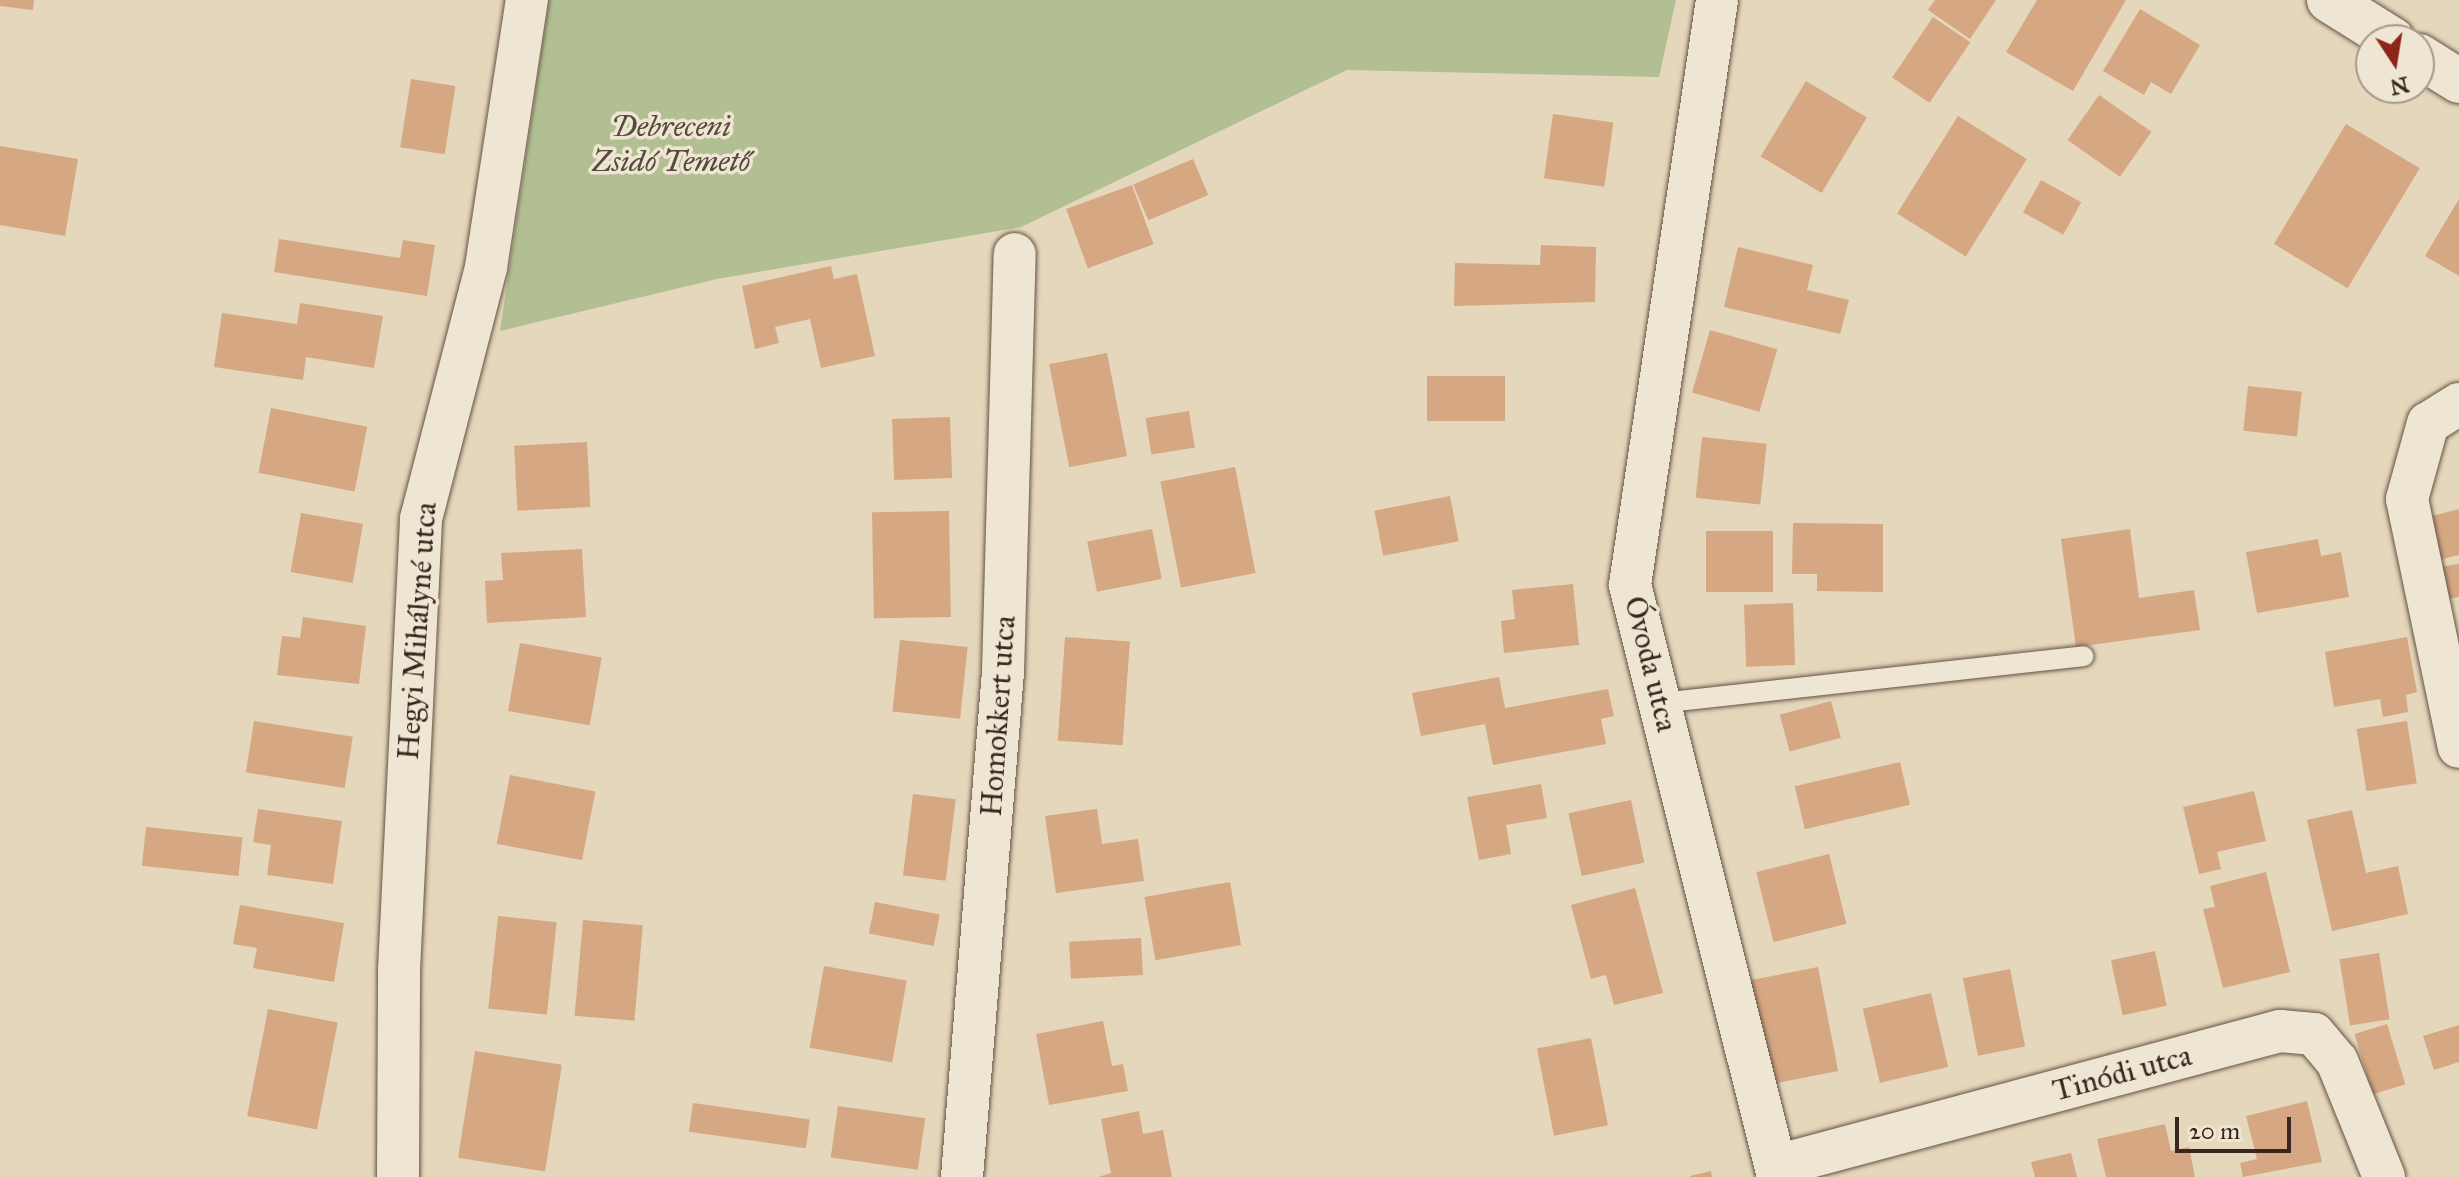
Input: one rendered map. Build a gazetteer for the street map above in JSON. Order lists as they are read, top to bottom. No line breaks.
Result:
{"streets":{"street":["Hegyi Mihályné utca","Óvoda utca","Homokkert utca","Tinódi utca"]},"crossings":[["Óvoda utca","Tinódi utca"]],"parks":["Debreceni Zsidó Temető"],"scale_bar":"20 m","north":"bottom"}
